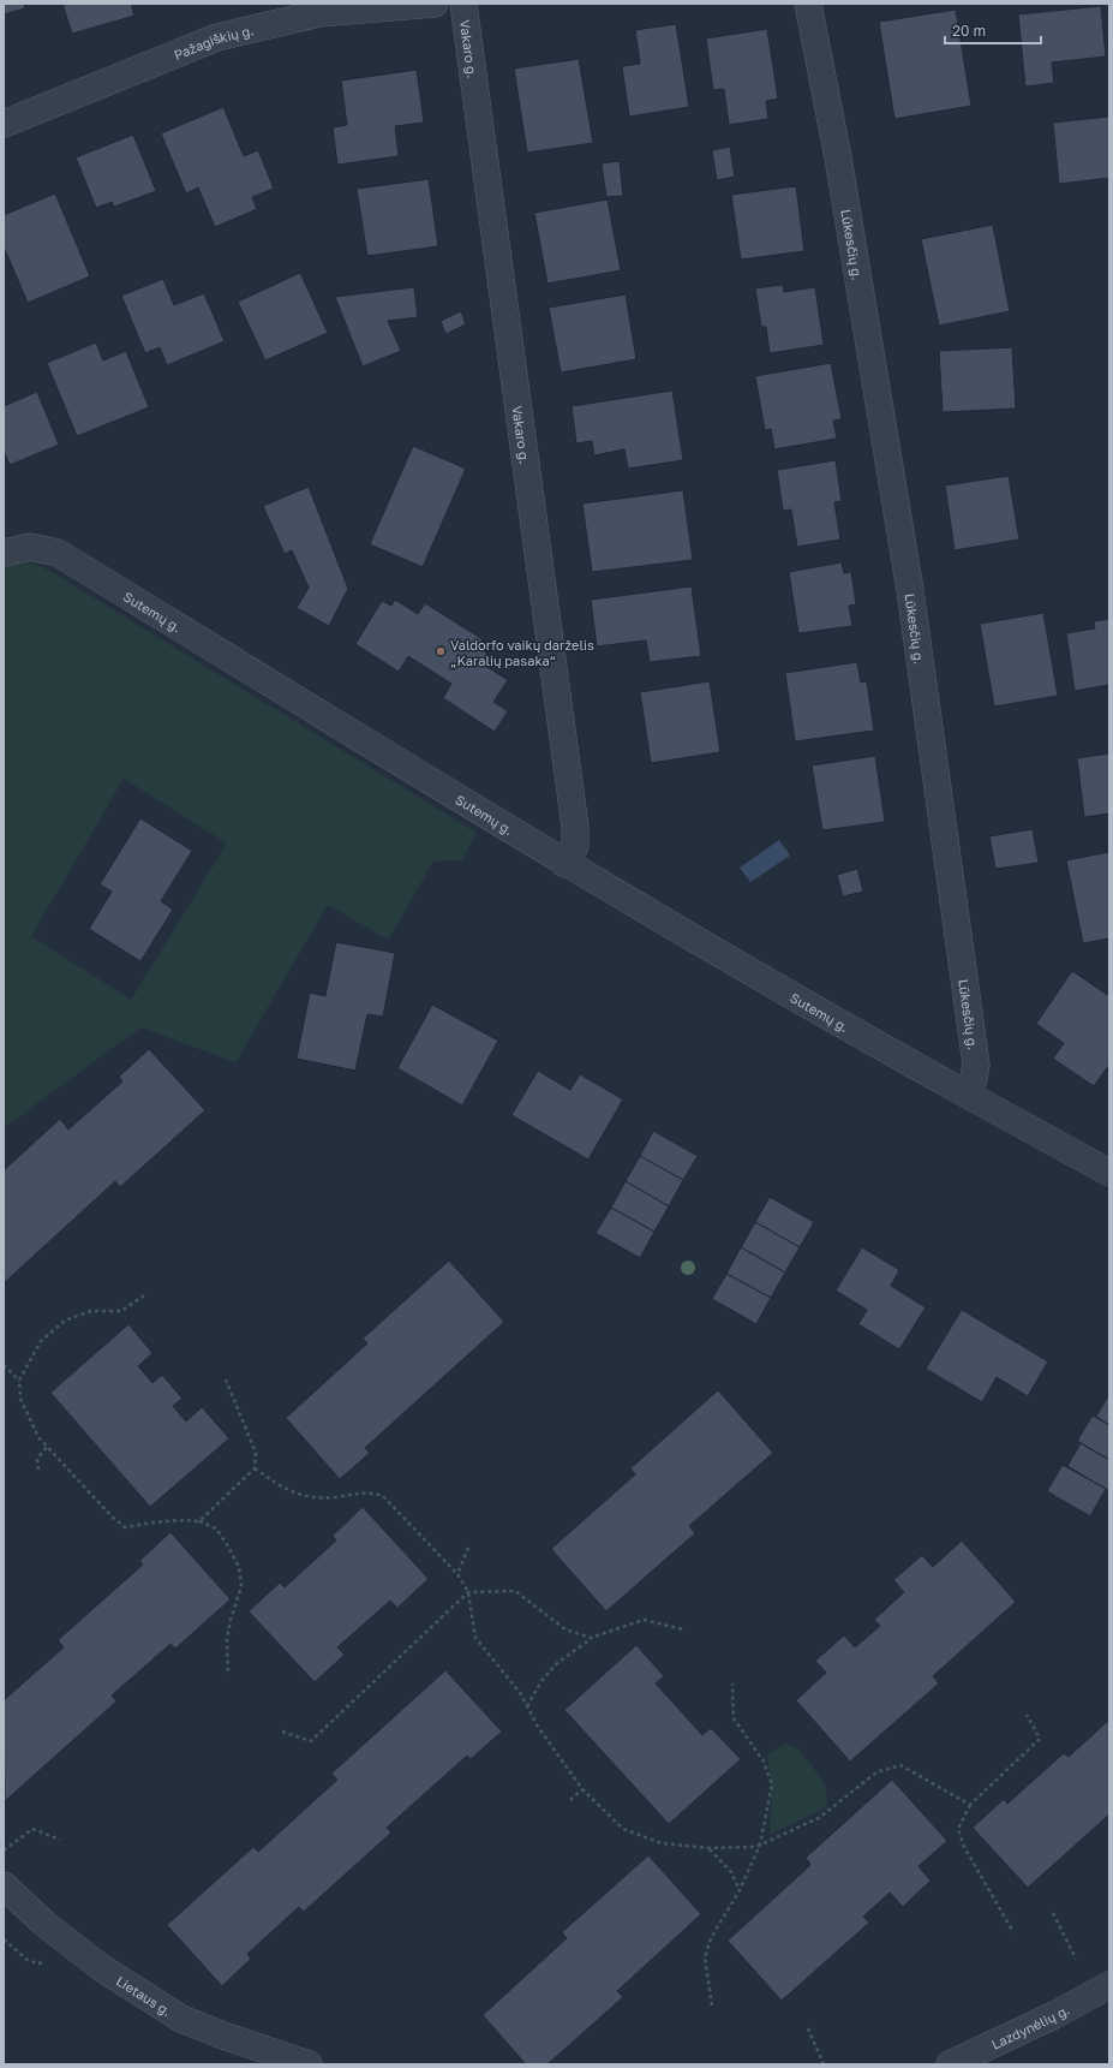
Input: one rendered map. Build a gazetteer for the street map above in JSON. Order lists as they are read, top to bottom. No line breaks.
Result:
{"streets":{"street":["Pažagiškių g.","Vakaro g.","Lūkesčių g.","Sutemų g.","Lietaus g.","Lazdynėlių g."]},"crossings":[["Vakaro g.","Sutemų g."],["Lūkesčių g.","Sutemų g."]],"places":["Valdorfo vaikų darželis „Karalių pasaka“"],"scale_bar":"20 m"}
